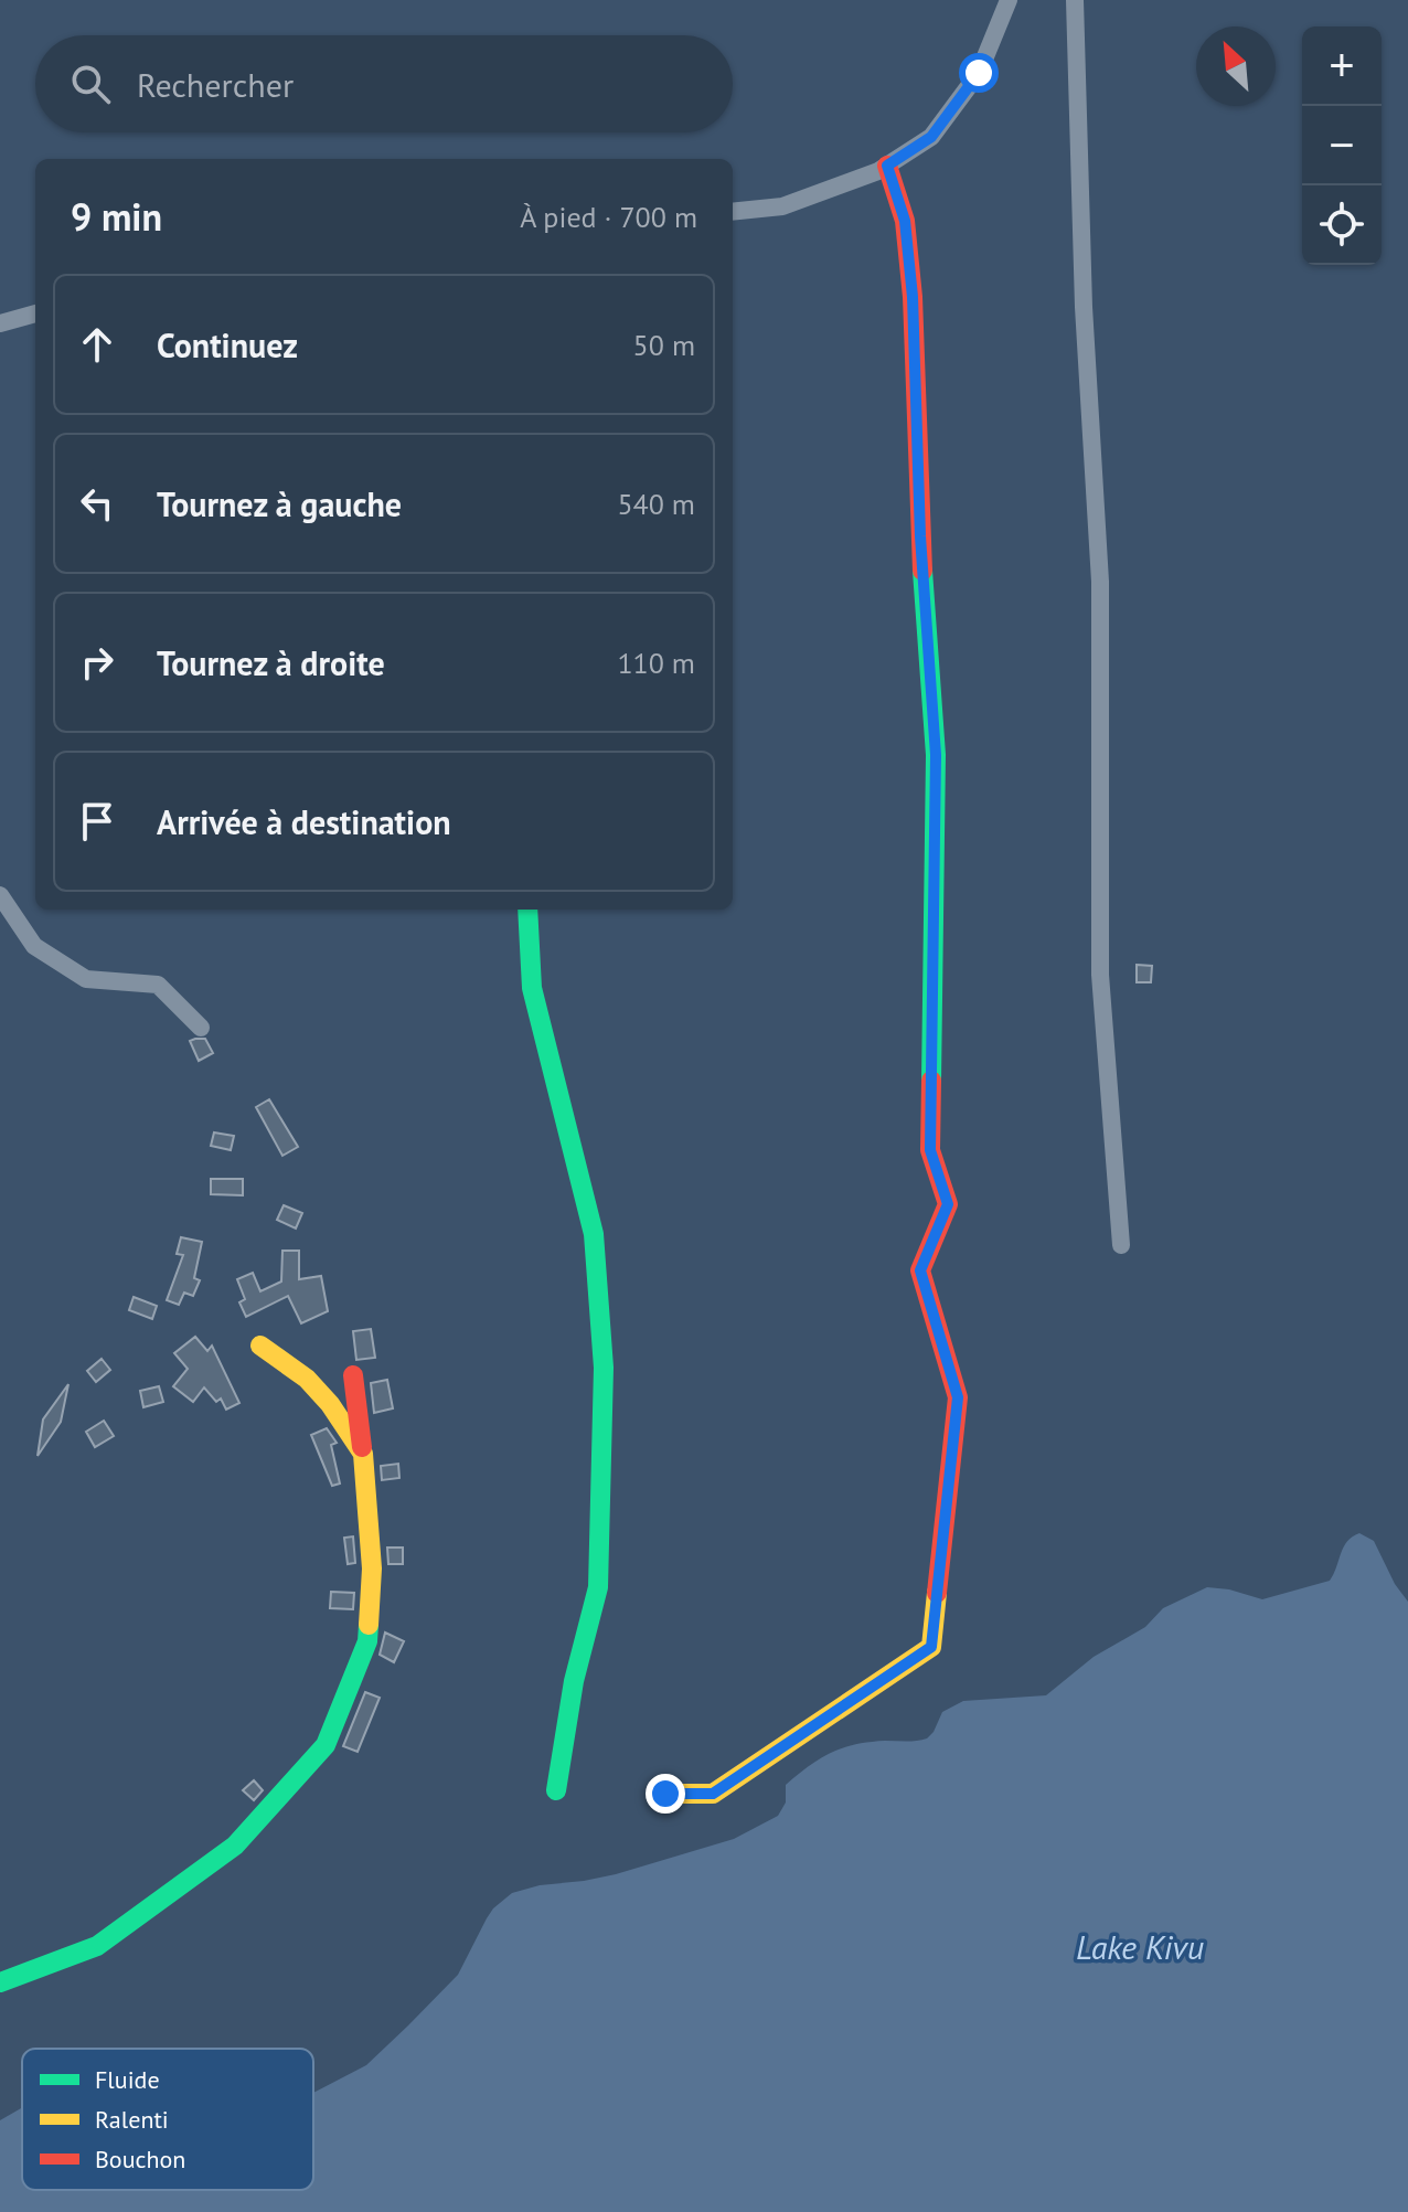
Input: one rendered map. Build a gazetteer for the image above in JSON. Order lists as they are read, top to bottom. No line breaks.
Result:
{"water":["Lake Kivu"],"legend":["Fluide","Ralenti","Bouchon"],"north":"top left","page":{"map_buttons":["+","−"],"search":"Rechercher","heading":["9 min","À pied · 700 m"],"list":[["Continuez","50 m"],["Tournez à gauche","540 m"],["Tournez à droite","110 m"],"Arrivée à destination"]}}
